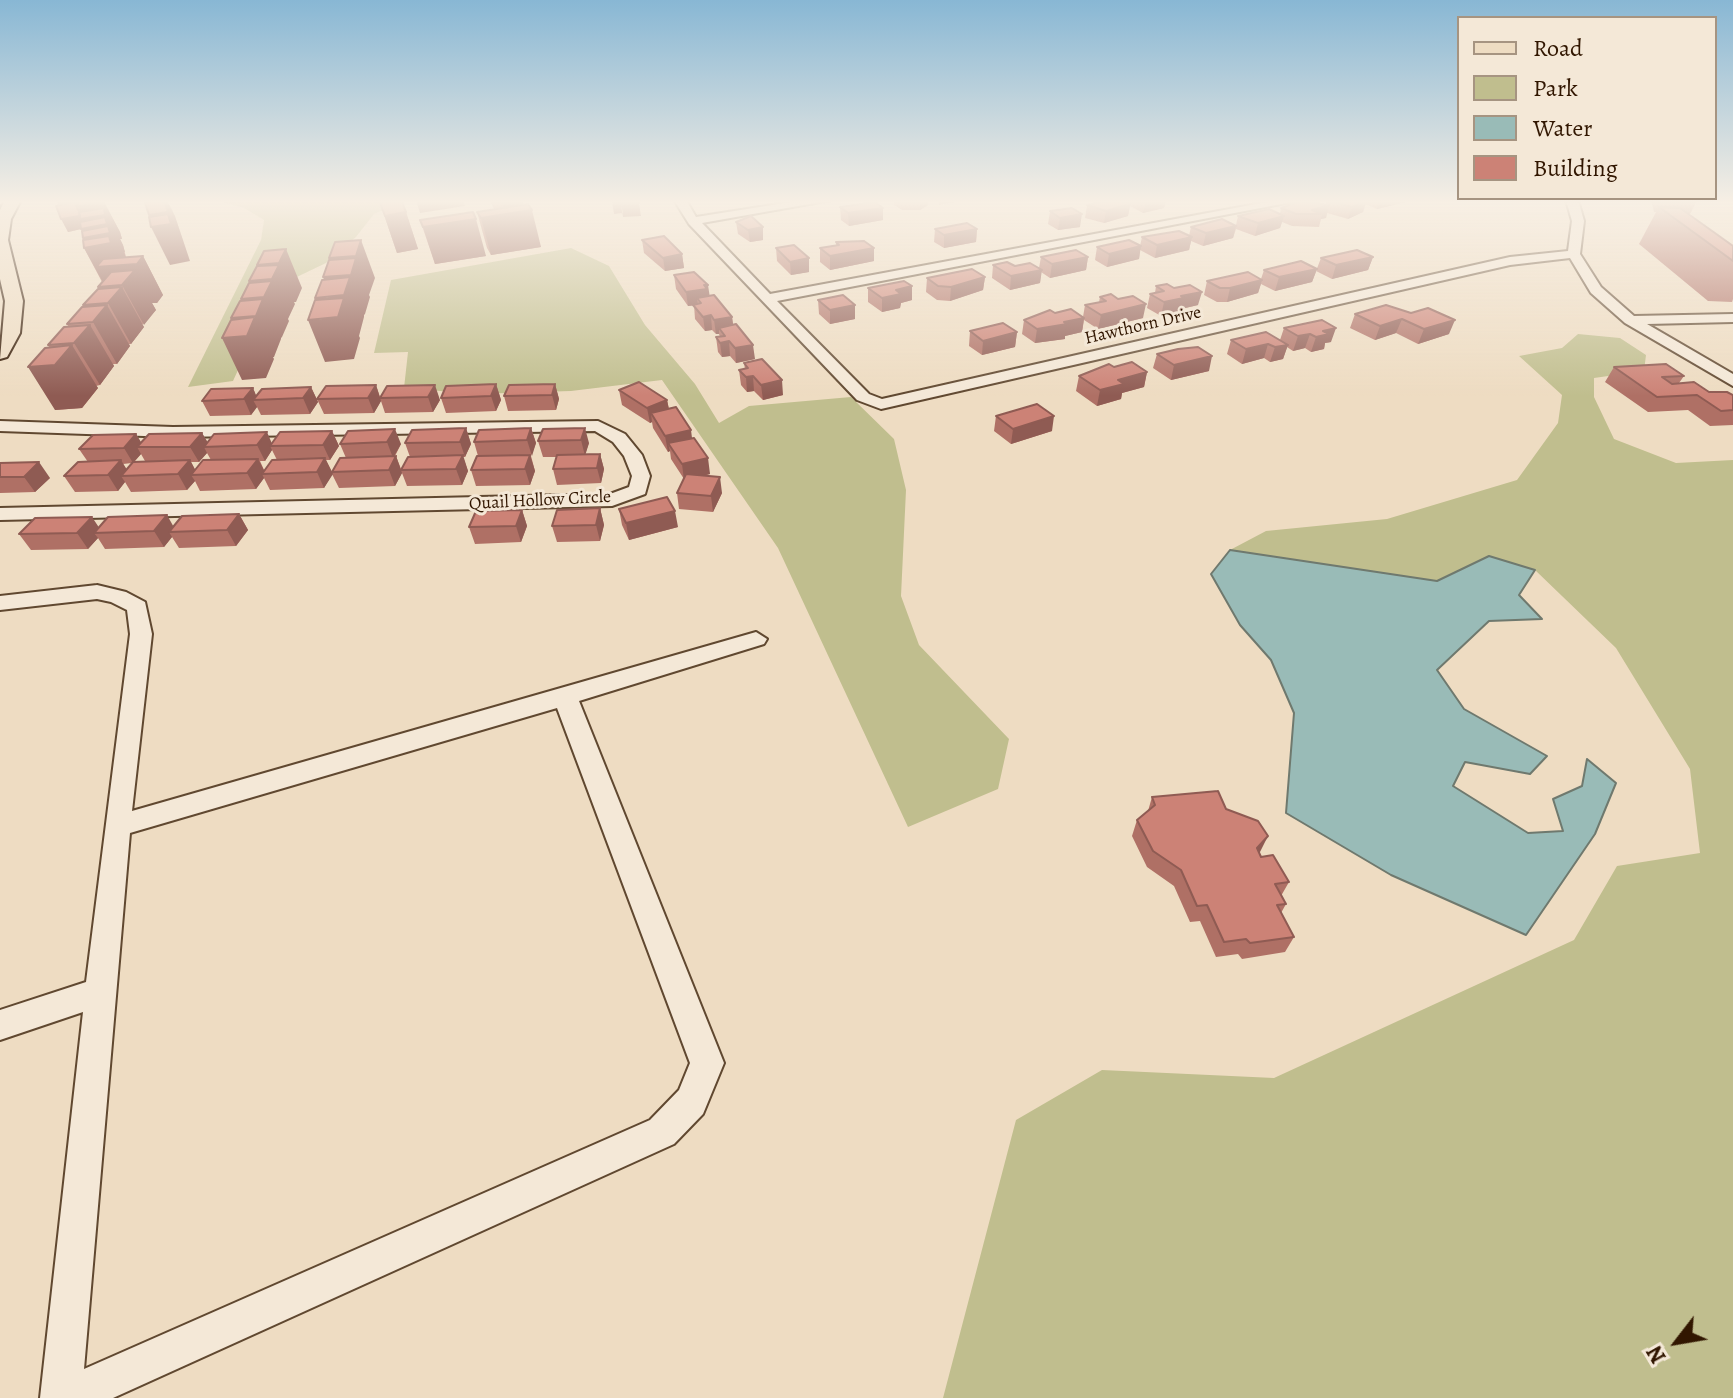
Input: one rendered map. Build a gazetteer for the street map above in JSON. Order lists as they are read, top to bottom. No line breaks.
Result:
{"streets":{"street":["Hawthorn Drive","Quail Hollow Circle"]},"legend":["Road","Park","Water","Building"],"north":"bottom left"}
